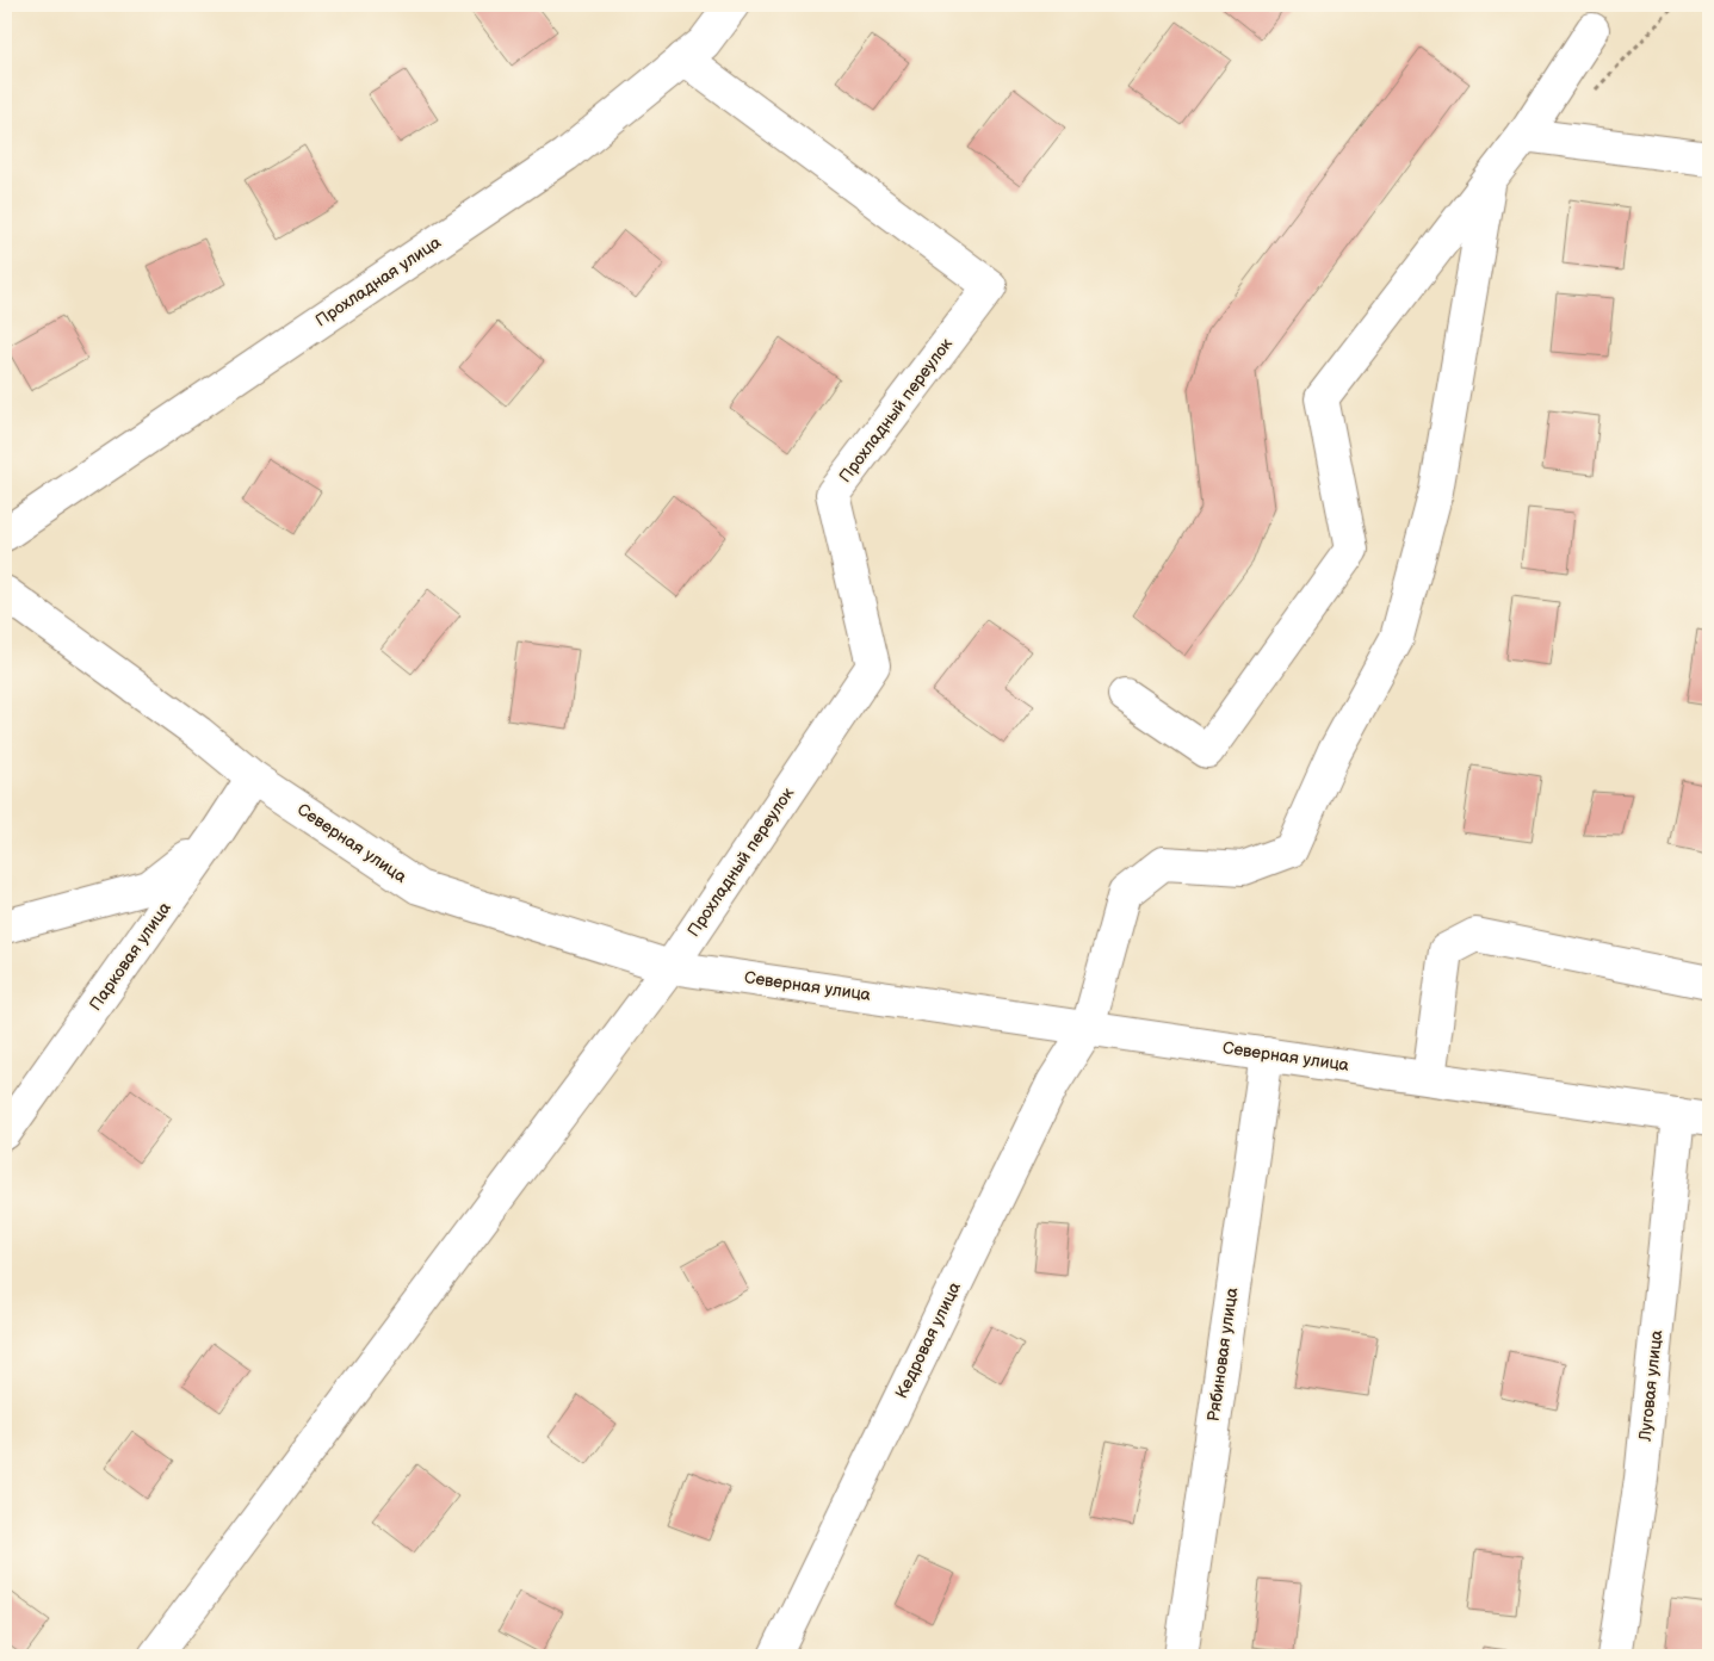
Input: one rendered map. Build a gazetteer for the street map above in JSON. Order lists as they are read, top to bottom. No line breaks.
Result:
{"streets":{"street":["Прохладная улица","Прохладный переулок","Северная улица","Парковая улица","Кедровая улица","Рябиновая улица","Луговая улица"]},"crossings":[["Прохладная улица","Прохладный переулок"],["Прохладный переулок","Северная улица"],["Северная улица","Парковая улица"],["Северная улица","Кедровая улица"],["Северная улица","Рябиновая улица"],["Северная улица","Луговая улица"]]}
